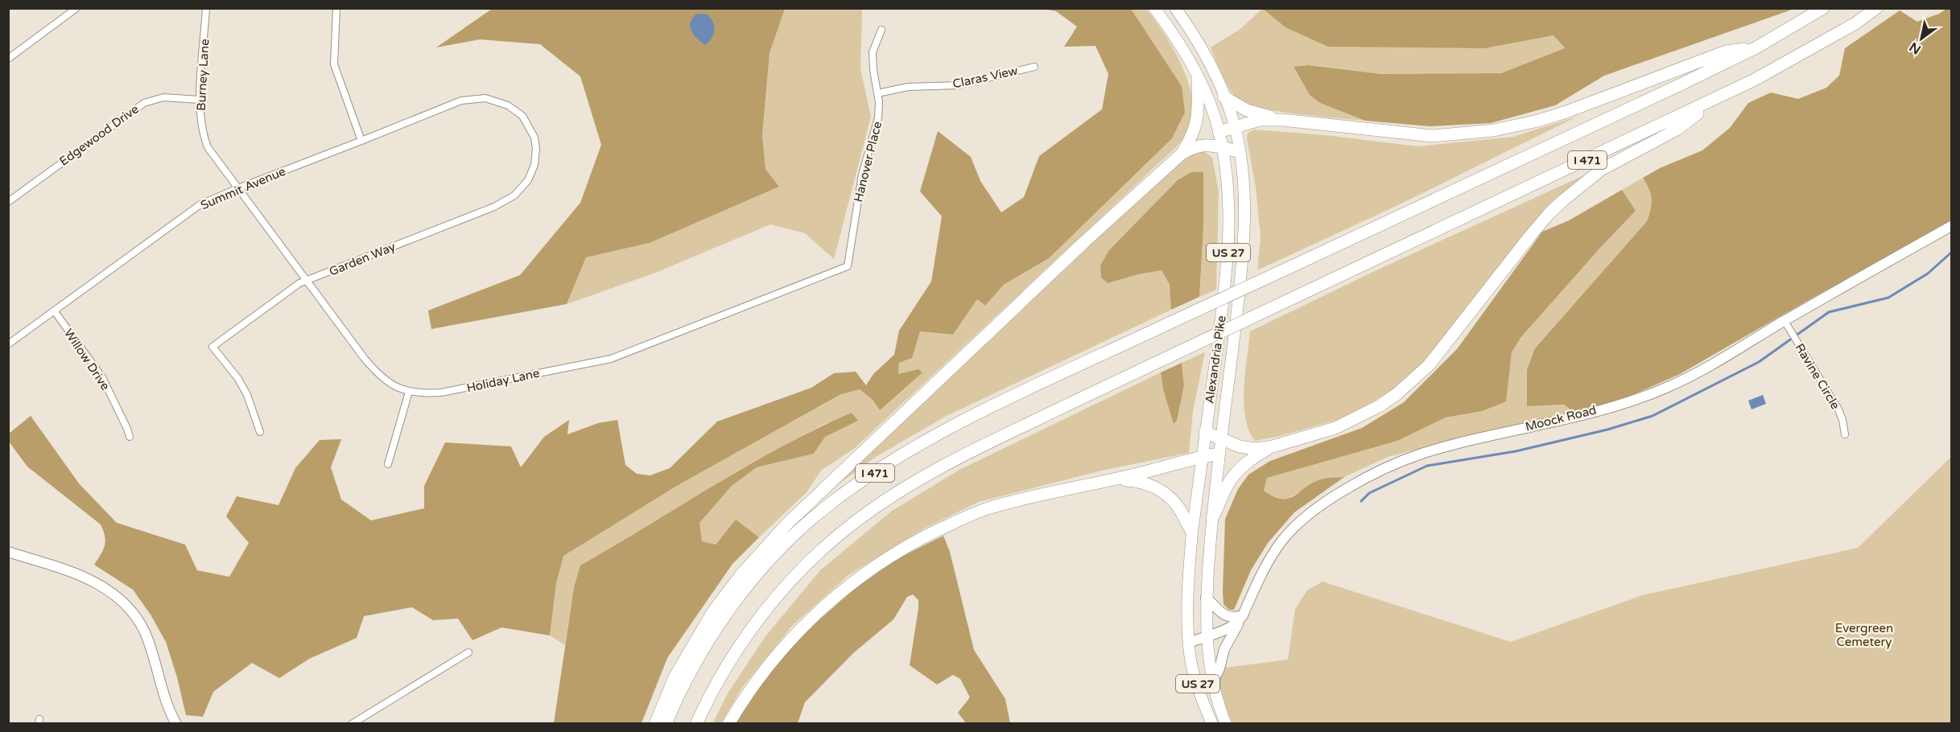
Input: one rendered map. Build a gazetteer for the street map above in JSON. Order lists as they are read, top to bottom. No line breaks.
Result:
{"streets":{"highway":["I 471"],"main road":["US 27","Alexandria Pike","Moock Road"],"street":["Burney Lane","Claras View","Edgewood Drive","Hanover Place","Summit Avenue","Garden Way","Willow Drive","Ravine Circle","Holiday Lane"]},"crossings":[["Burney Lane","Edgewood Drive"],["Burney Lane","Summit Avenue"],["Burney Lane","Holiday Lane"],["Claras View","Hanover Place"],["Hanover Place","Holiday Lane"],["Summit Avenue","Garden Way"],["Summit Avenue","Willow Drive"],["Summit Avenue","Holiday Lane"],["Garden Way","Holiday Lane"],["Alexandria Pike","Moock Road"],["Ravine Circle","Moock Road"]],"parks":["Evergreen Cemetery"],"north":"bottom left"}
